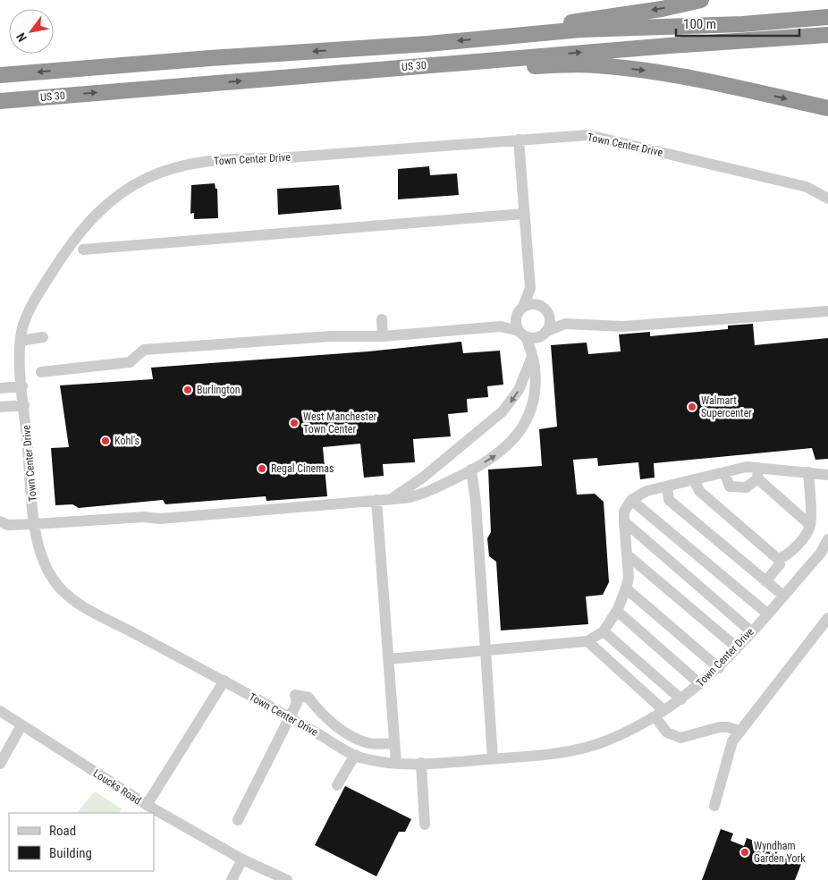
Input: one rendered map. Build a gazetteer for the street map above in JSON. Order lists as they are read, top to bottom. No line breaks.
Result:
{"streets":{"highway":["US 30"],"street":["Town Center Drive","Loucks Road"]},"places":["Burlington","Walmart Supercenter","West Manchester Town Center","Kohl's","Regal Cinemas","Wyndham Garden York"],"legend":["Road","Building"],"scale_bar":"100 m","north":"bottom left"}
